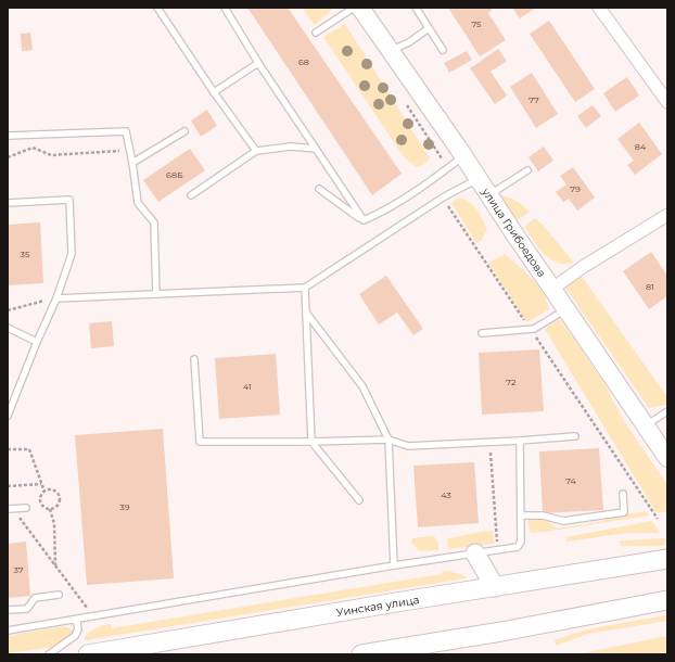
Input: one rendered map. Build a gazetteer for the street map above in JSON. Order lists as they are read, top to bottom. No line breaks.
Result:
{"streets":{"main road":["Уинская улица"],"street":["улица Грибоедова"]},"house_numbers":["75","68","77","84","68Б","79","35","81","72","41","74","43","39","37"]}
